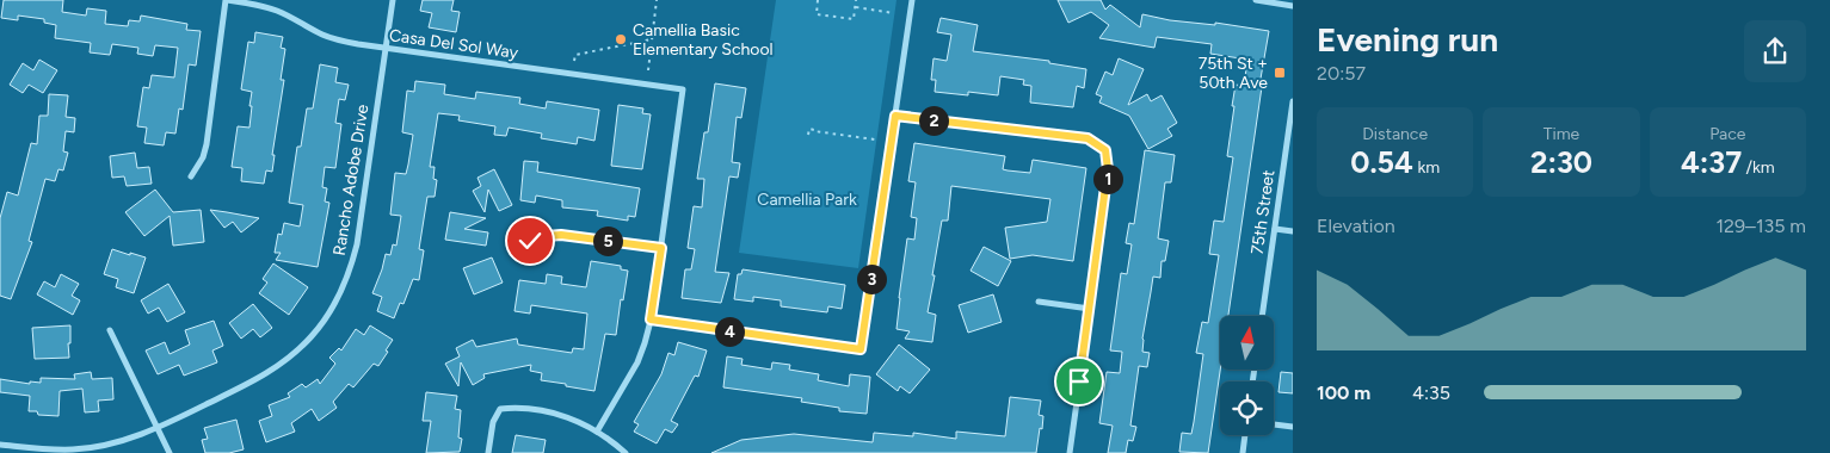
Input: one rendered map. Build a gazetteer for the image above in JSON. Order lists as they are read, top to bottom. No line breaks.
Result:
{"streets":{"street":["Casa Del Sol Way","Rancho Adobe Drive","75th Street"]},"crossings":[["Casa Del Sol Way","Rancho Adobe Drive"]],"parks":["Camellia Park"],"places":{"other":["Camellia Basic Elementary School"],"transit":["75th St + 50th Ave"]},"north":"top","page":{"heading":["Evening run","20:57"],"stats":[["Distance","0.54 km"],["Time","2:30"],["Pace","4:37 /km"]],"pins":["2","1","5","3","4"],"chart":["Elevation","129–135 m"],"list":[{"name":"100 m","note":"4:35"}]}}
